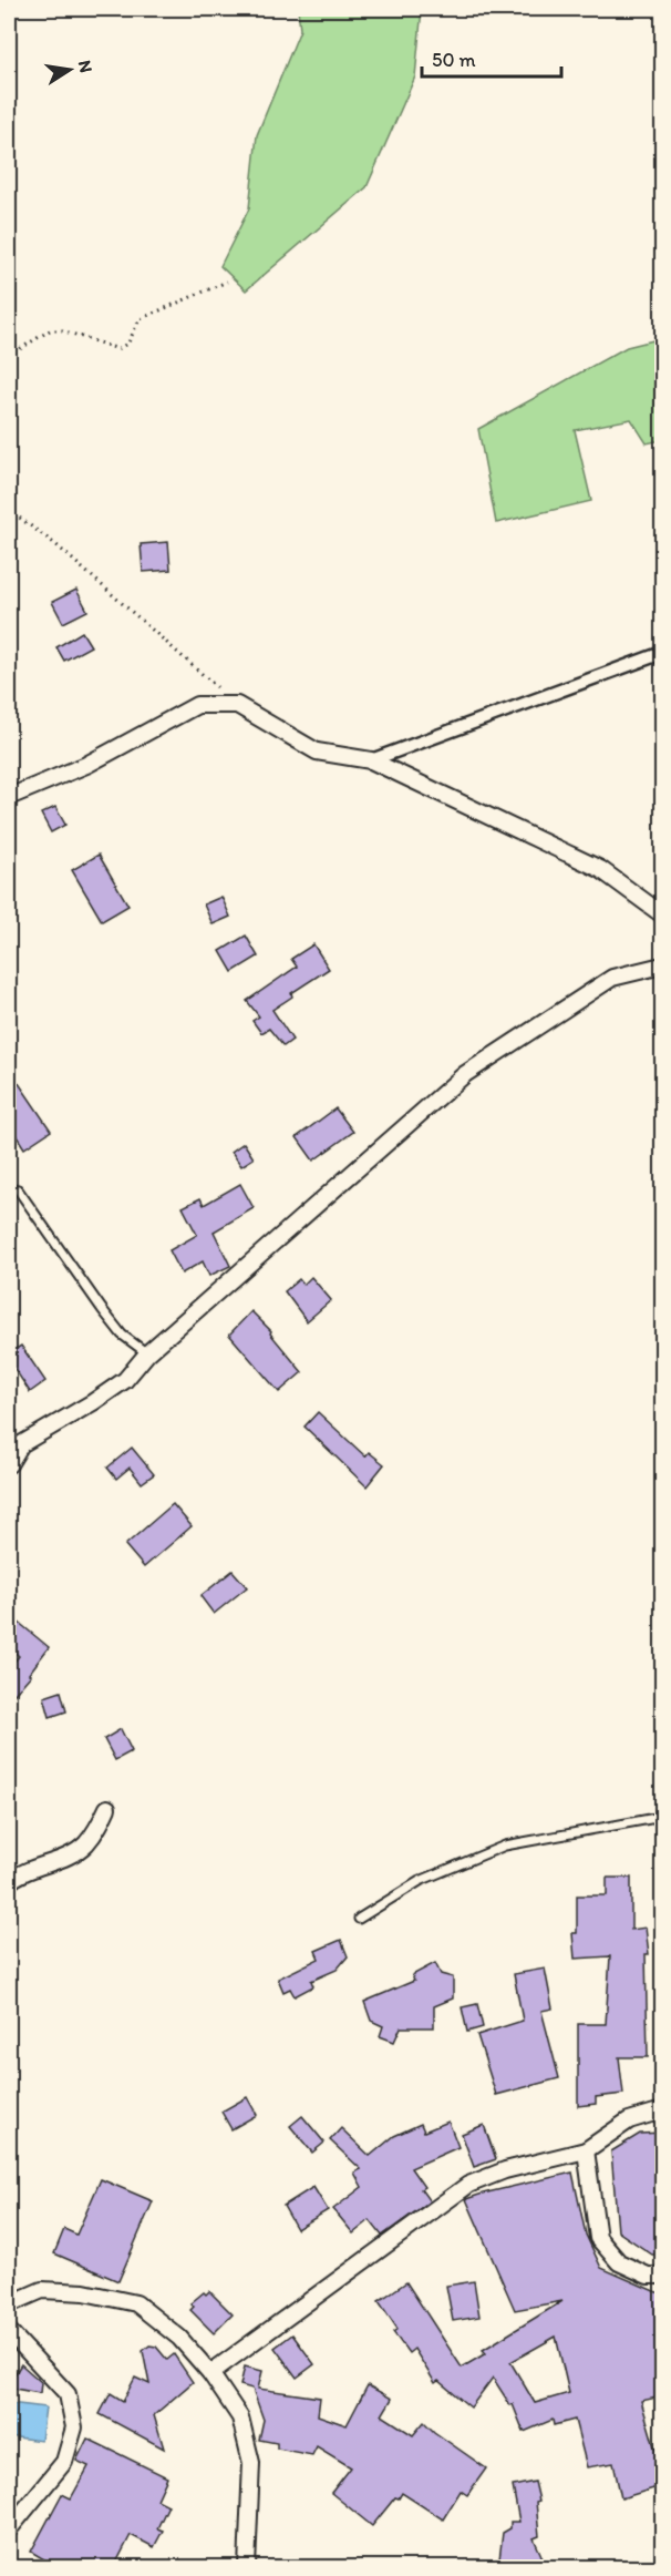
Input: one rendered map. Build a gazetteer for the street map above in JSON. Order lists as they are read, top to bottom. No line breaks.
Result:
{"scale_bar":"50 m","north":"right"}
